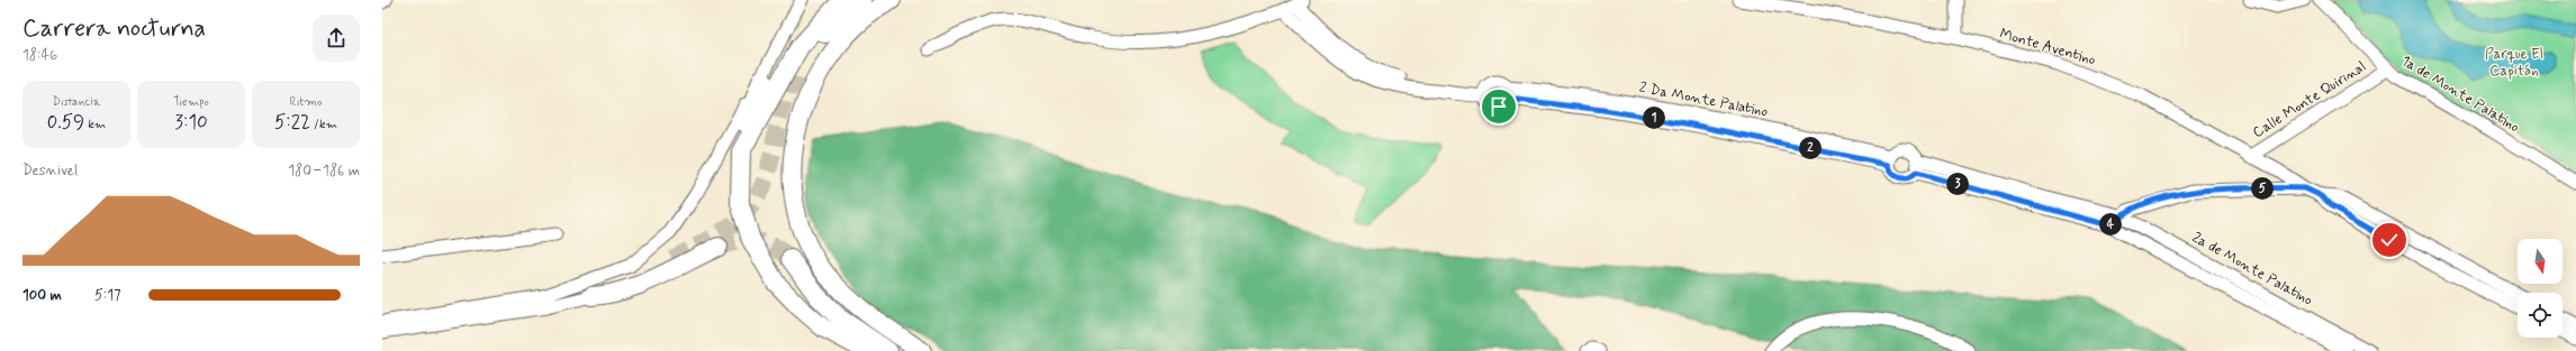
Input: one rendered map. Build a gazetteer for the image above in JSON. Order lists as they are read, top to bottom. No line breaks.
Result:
{"streets":{"street":["Monte Aventino","1a de Monte Palatino","2 Da Monte Palatino","Calle Monte Quirinal","2a de Monte Palatino"]},"crossings":[["Monte Aventino","Calle Monte Quirinal"],["1a de Monte Palatino","Calle Monte Quirinal"]],"parks":["Parque El Capitán"],"north":"bottom","page":{"heading":["Carrera nocturna","18:46"],"stats":[["Distancia","0.59 km"],["Tiempo","3:10"],["Ritmo","5:22 /km"]],"pins":["1","2","3","5","4"],"chart":["Desnivel","180–186 m"],"list":[{"name":"100 m","note":"5:17"}]}}
